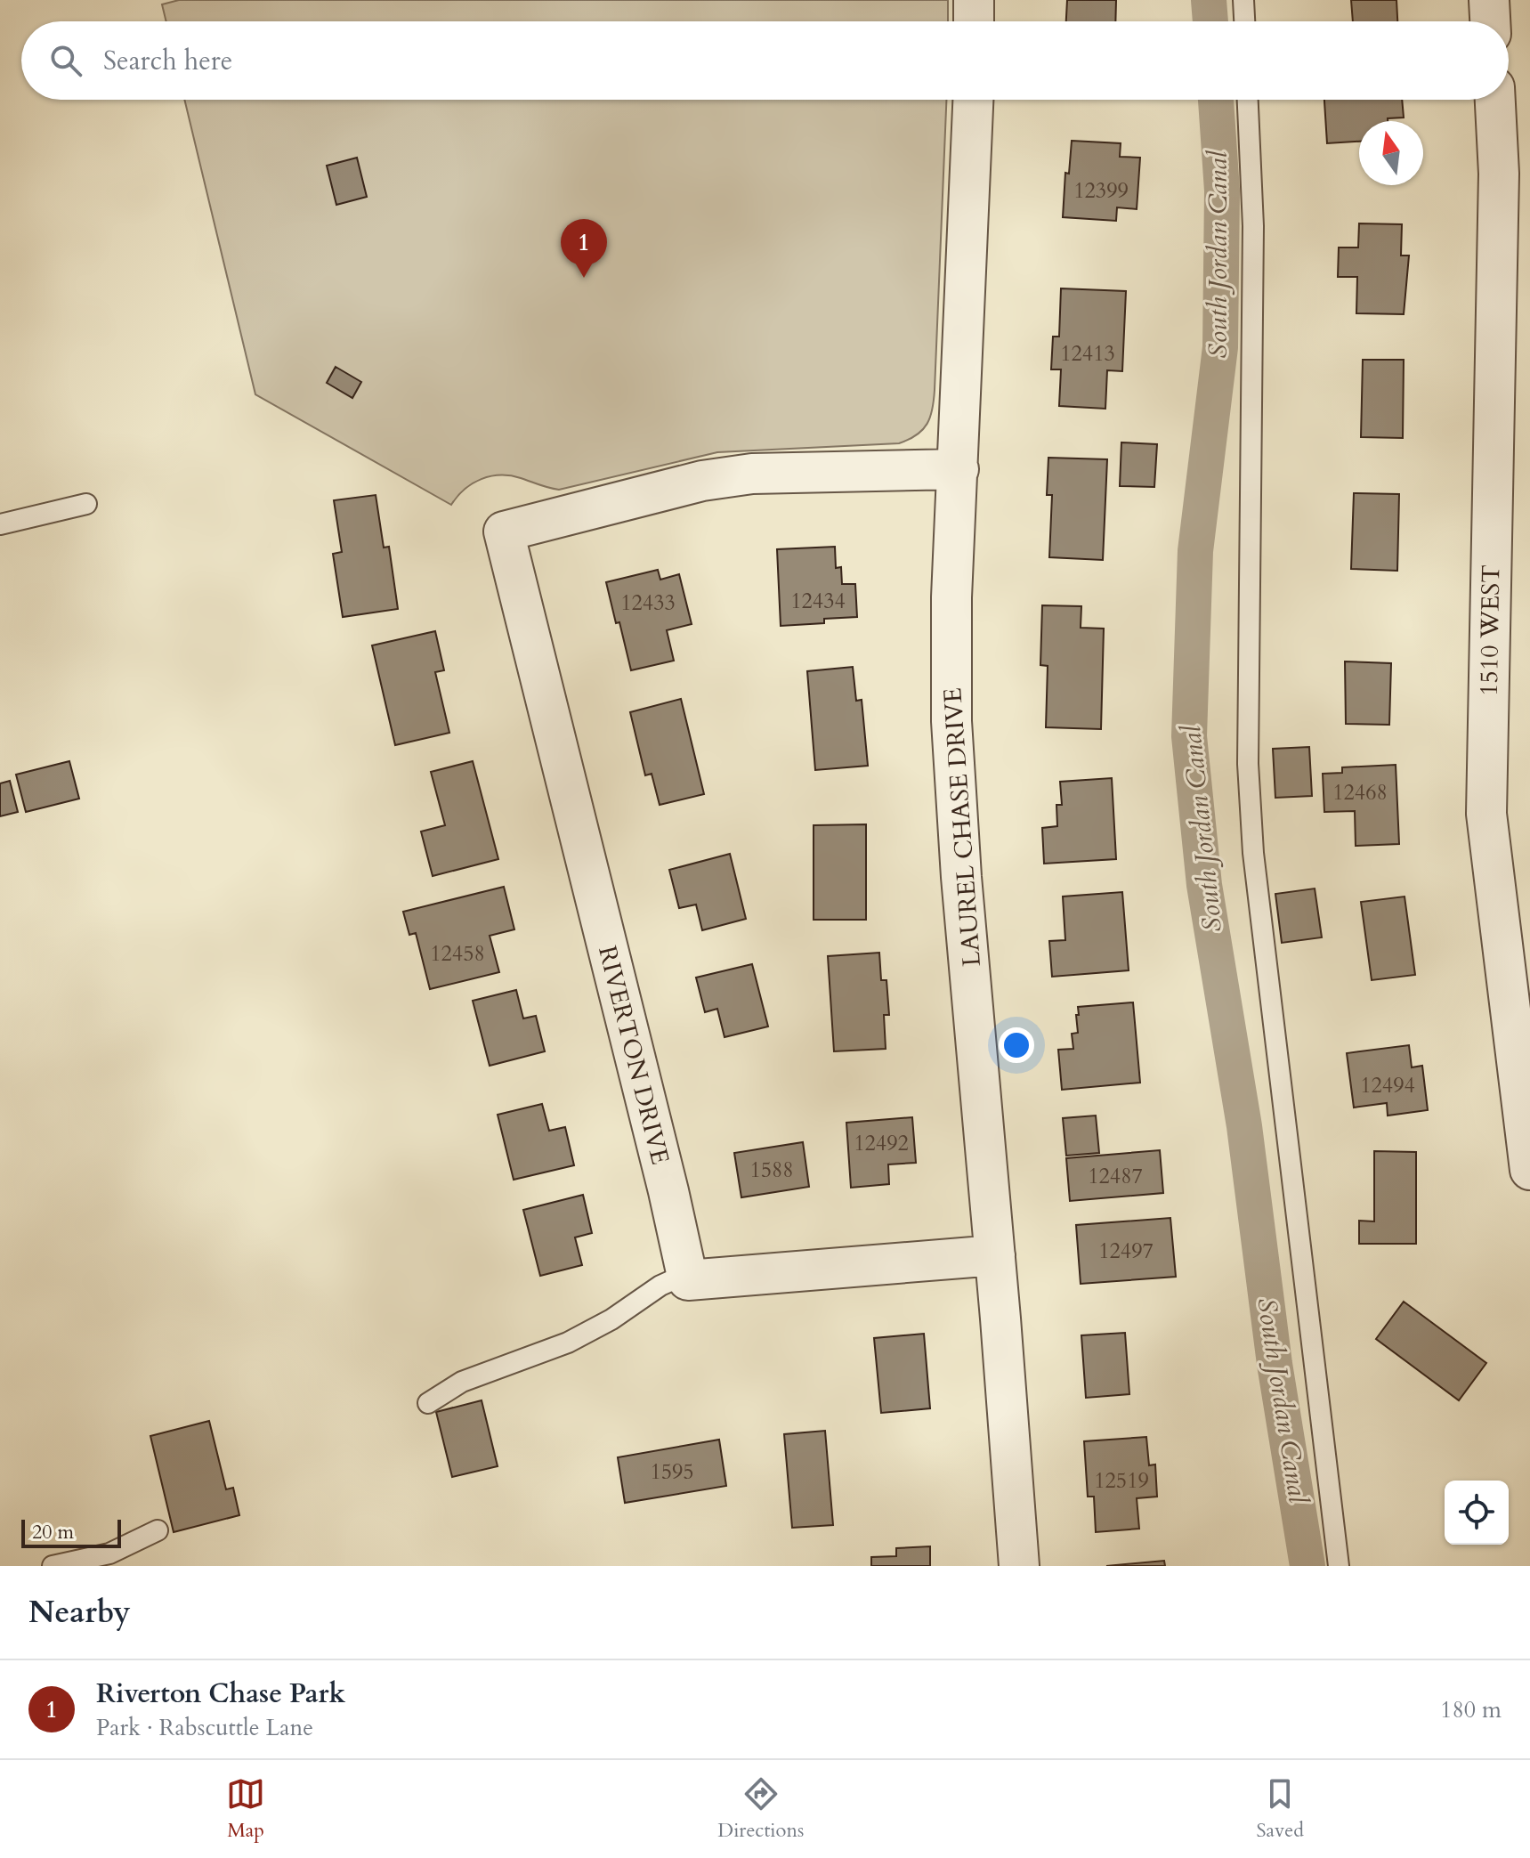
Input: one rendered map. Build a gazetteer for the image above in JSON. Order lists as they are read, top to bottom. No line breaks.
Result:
{"streets":{"street":["1510 WEST","LAUREL CHASE DRIVE","RIVERTON DRIVE"]},"crossings":[["LAUREL CHASE DRIVE","RIVERTON DRIVE"]],"water":["South Jordan Canal"],"house_numbers":["12399","12413","12434","12433","12468","12458","12494","12492","1588","12487","12497","1595","12519"],"scale_bar":"20 m","north":"top","page":{"search":"Search here","pins":"1","scale":"20 m","heading":"Nearby","list":[{"mark":"1","name":"Riverton Chase Park","note":"Park · Rabscuttle Lane","value":"180 m"}],"nav":["Map","Directions","Saved"]}}
